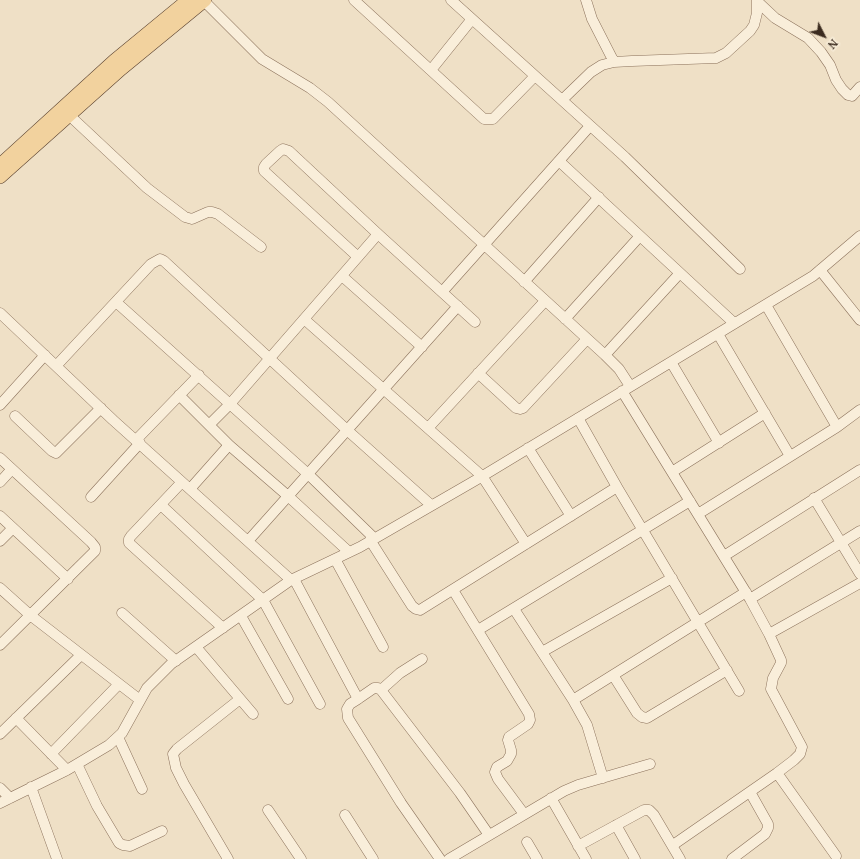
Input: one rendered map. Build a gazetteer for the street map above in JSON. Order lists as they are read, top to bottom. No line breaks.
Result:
{"north":"bottom right"}
